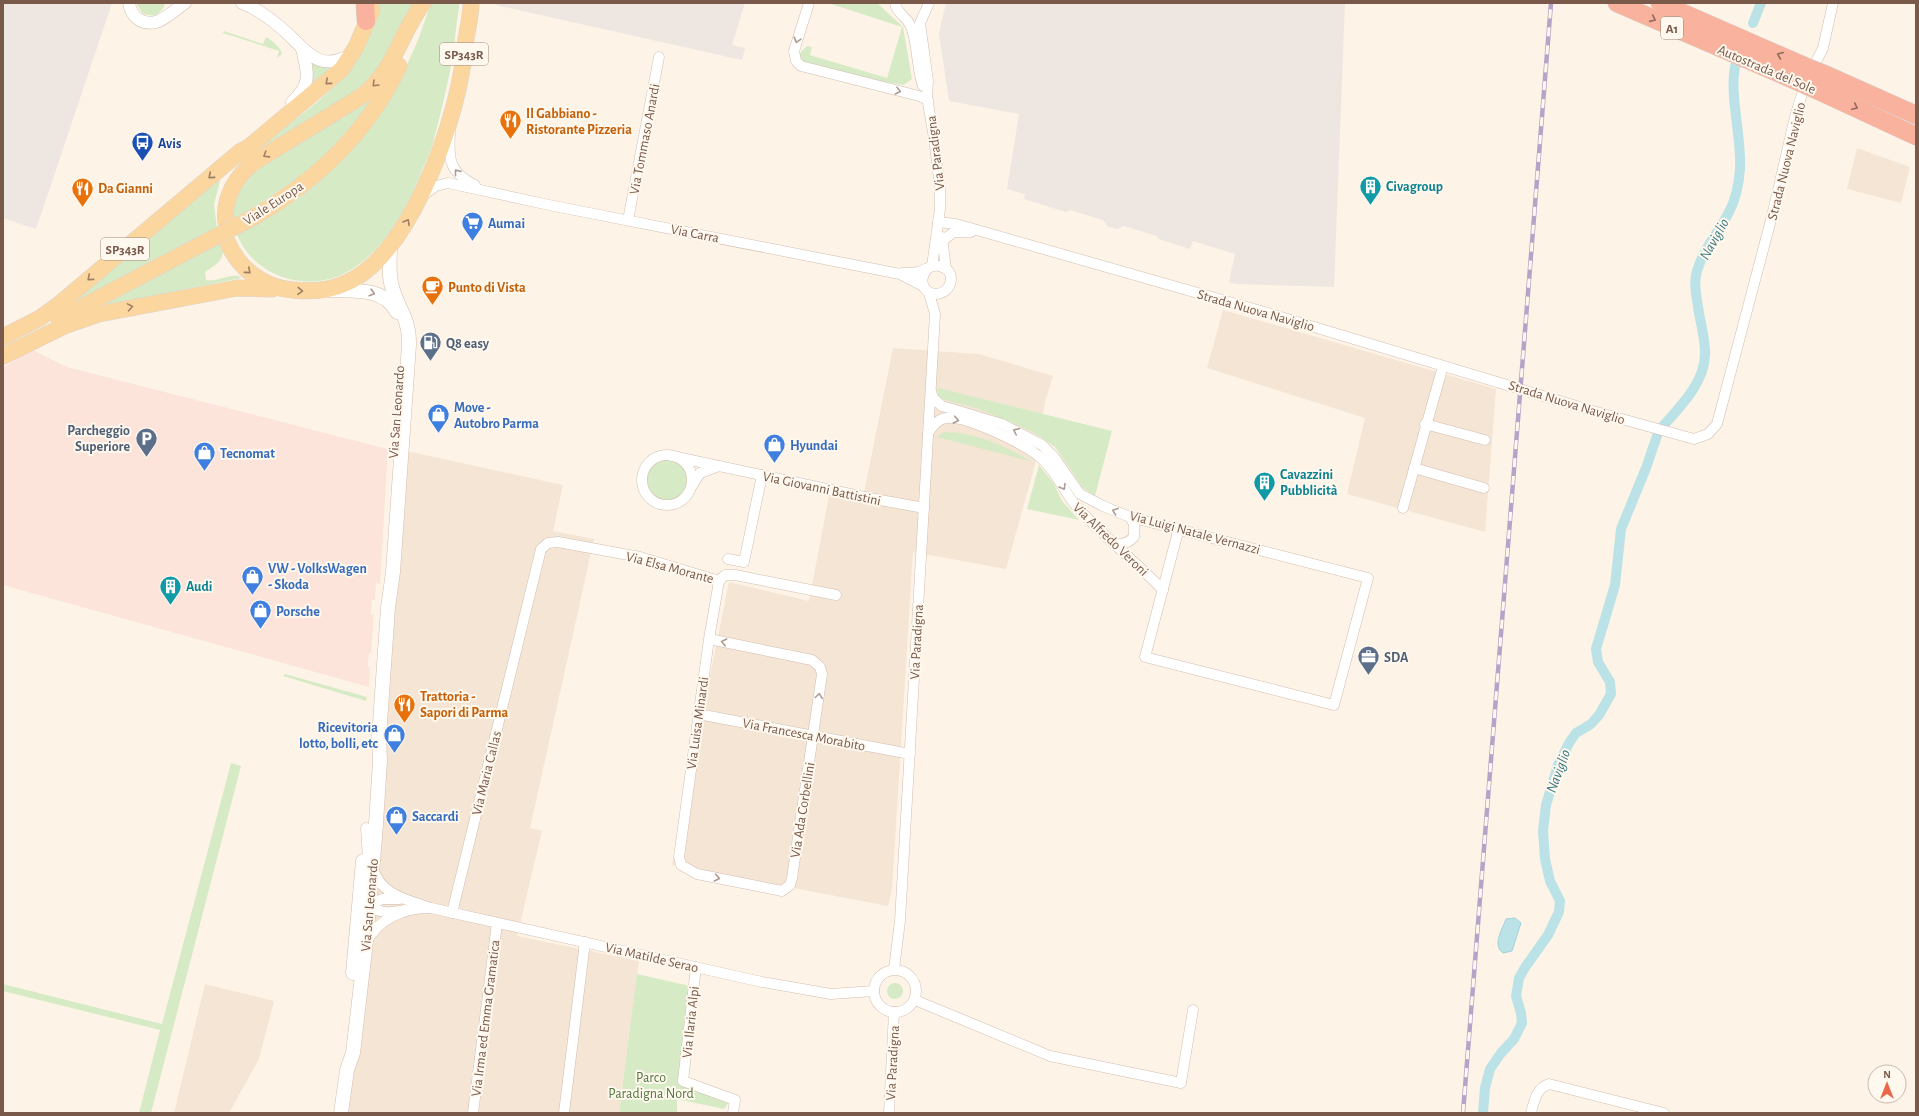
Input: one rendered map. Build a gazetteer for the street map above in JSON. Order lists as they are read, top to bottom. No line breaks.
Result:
{"streets":{"highway":["A1","Autostrada del Sole"],"main road":["SP343R","Viale Europa","Via San Leonardo"],"street":["Via Tommaso Anardi","Via Paradigna","Strada Nuova Naviglio","Via Carra","Via Giovanni Battistini","Via Luigi Natale Vernazzi","Via Alfredo Veroni","Via Elsa Morante","Via Luisa Minardi","Via Francesca Morabito","Via Maria Callas","Via Ada Corbellini","Via Matilde Serao","Via Irma ed Emma Gramatica","Via Ilaria Alpi"]},"crossings":[["SP343R","Viale Europa"],["SP343R","Via Carra"],["SP343R","Via San Leonardo"],["Via Tommaso Anardi","Via Carra"],["Via Paradigna","Strada Nuova Naviglio"],["Via Paradigna","Via Giovanni Battistini"],["Via Paradigna","Via Luigi Natale Vernazzi"],["Via Paradigna","Via Alfredo Veroni"],["Via Paradigna","Via Francesca Morabito"],["Via Paradigna","Via Matilde Serao"],["Via San Leonardo","Via Matilde Serao"],["Via Luigi Natale Vernazzi","Via Alfredo Veroni"],["Via Elsa Morante","Via Luisa Minardi"],["Via Elsa Morante","Via Maria Callas"],["Via Luisa Minardi","Via Francesca Morabito"],["Via Luisa Minardi","Via Ada Corbellini"],["Via Francesca Morabito","Via Ada Corbellini"],["Via Maria Callas","Via Matilde Serao"],["Via Matilde Serao","Via Irma ed Emma Gramatica"],["Via Matilde Serao","Via Ilaria Alpi"]],"one_way":["Via Luigi Natale Vernazzi"],"water":["Naviglio"],"parks":["Parco Paradigna Nord"],"places":{"restaurant":["Il Gabbiano - Ristorante Pizzeria","Da Gianni","Trattoria - Sapori di Parma"],"bus stop":["Avis"],"building":["Civagroup","Cavazzini Pubblicità","Audi"],"supermarket":["Aumai"],"cafe":["Punto di Vista"],"fuel station":["Q8 easy"],"shop":["Move - Autobro Parma","Hyundai","Tecnomat","VW - VolksWagen - Skoda","Porsche","Ricevitoria lotto, bolli, etc","Saccardi"],"parking":["Parcheggio Superiore"],"office":["SDA"]},"north":"top"}
